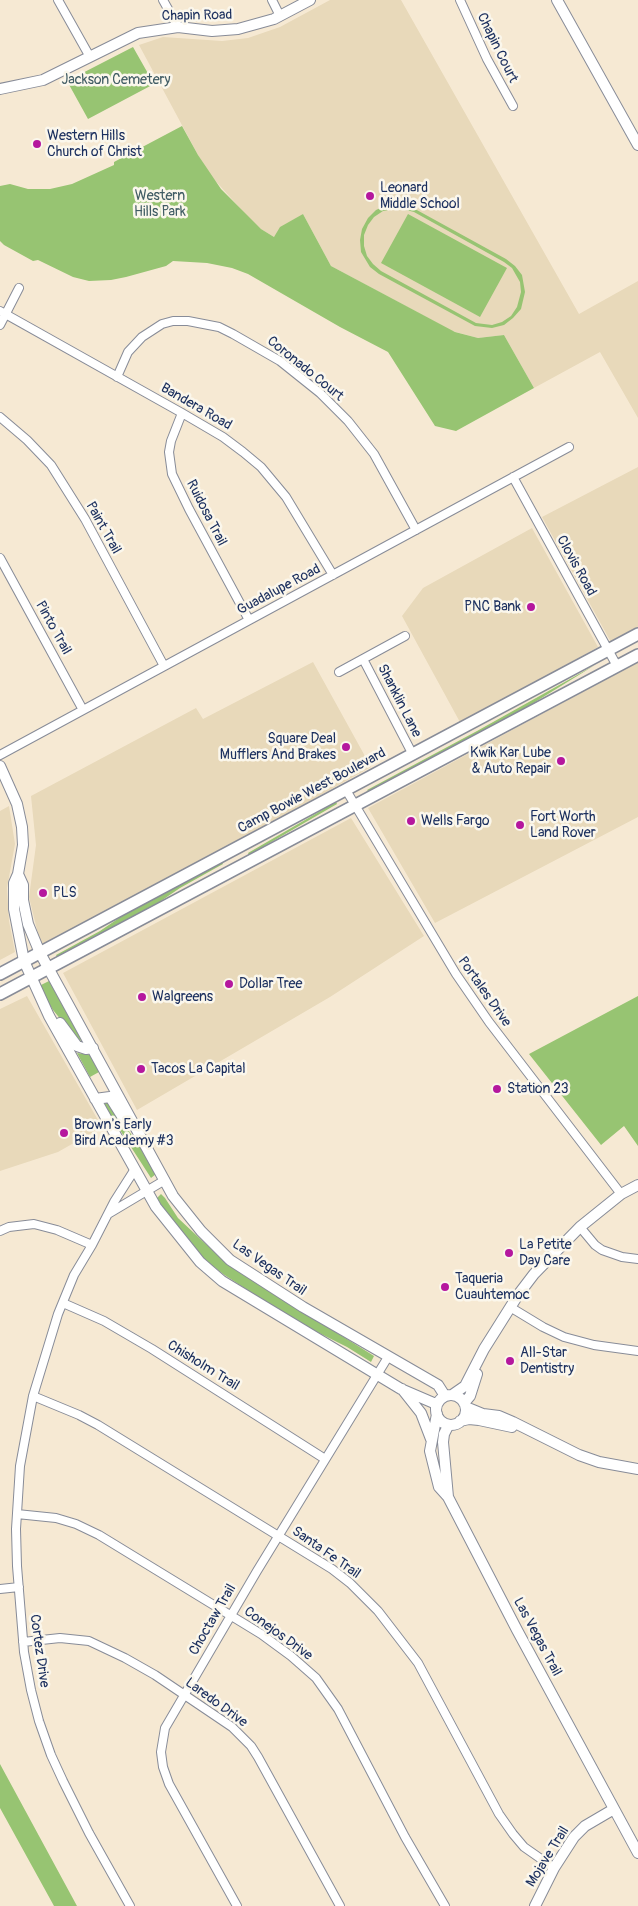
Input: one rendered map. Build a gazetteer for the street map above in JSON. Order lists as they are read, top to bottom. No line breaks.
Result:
{"streets":{"main road":["Chapin Road","Camp Bowie West Boulevard","Las Vegas Trail","Mojave Trail"],"street":["Chapin Court","Coronado Court","Bandera Road","Ruidosa Trail","Paint Trail","Clovis Road","Guadalupe Road","Pinto Trail","Shanklin Lane","Portales Drive","Chisholm Trail","Santa Fe Trail","Choctaw Trail","Conejos Drive","Cortez Drive","Laredo Drive"]},"crossings":[["Coronado Court","Bandera Road"],["Coronado Court","Guadalupe Road"],["Bandera Road","Ruidosa Trail"],["Bandera Road","Guadalupe Road"],["Ruidosa Trail","Guadalupe Road"],["Paint Trail","Guadalupe Road"],["Clovis Road","Guadalupe Road"],["Clovis Road","Camp Bowie West Boulevard"],["Guadalupe Road","Pinto Trail"],["Shanklin Lane","Camp Bowie West Boulevard"],["Camp Bowie West Boulevard","Portales Drive"],["Camp Bowie West Boulevard","Las Vegas Trail"],["Las Vegas Trail","Choctaw Trail"],["Las Vegas Trail","Mojave Trail"],["Chisholm Trail","Choctaw Trail"],["Chisholm Trail","Cortez Drive"],["Santa Fe Trail","Choctaw Trail"],["Santa Fe Trail","Cortez Drive"],["Santa Fe Trail","Mojave Trail"],["Choctaw Trail","Conejos Drive"],["Choctaw Trail","Laredo Drive"],["Conejos Drive","Cortez Drive"],["Cortez Drive","Laredo Drive"]],"parks":["Jackson Cemetery","Western Hills Park"],"places":["Western Hills Church of Christ","Leonard Middle School","PNC Bank","Square Deal Mufflers And Brakes","Kwik Kar Lube & Auto Repair","Wells Fargo","Fort Worth Land Rover","PLS","Dollar Tree","Walgreens","Tacos La Capital","Station 23","Brown's Early Bird Academy #3","La Petite Day Care","Taqueria Cuauhtemoc","All-Star Dentistry"]}
